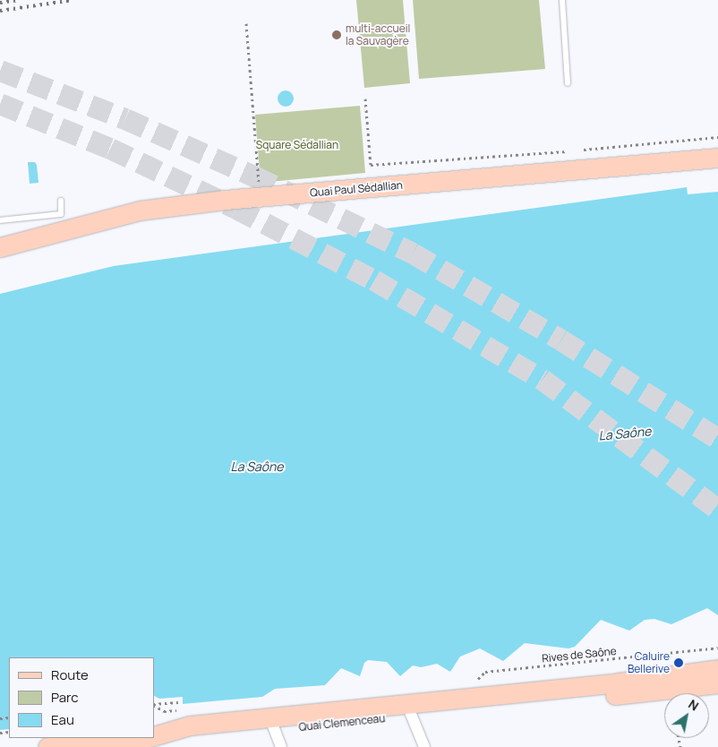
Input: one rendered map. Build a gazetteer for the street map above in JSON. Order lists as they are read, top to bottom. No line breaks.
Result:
{"streets":{"main road":["Quai Paul Sédallian","Quai Clemenceau"],"path":["Rives de Saône"]},"water":["La Saône"],"parks":["Square Sédallian"],"places":["multi-accueil la Sauvagère","Caluire Bellerive"],"legend":["Route","Parc","Eau"],"north":"top right"}
